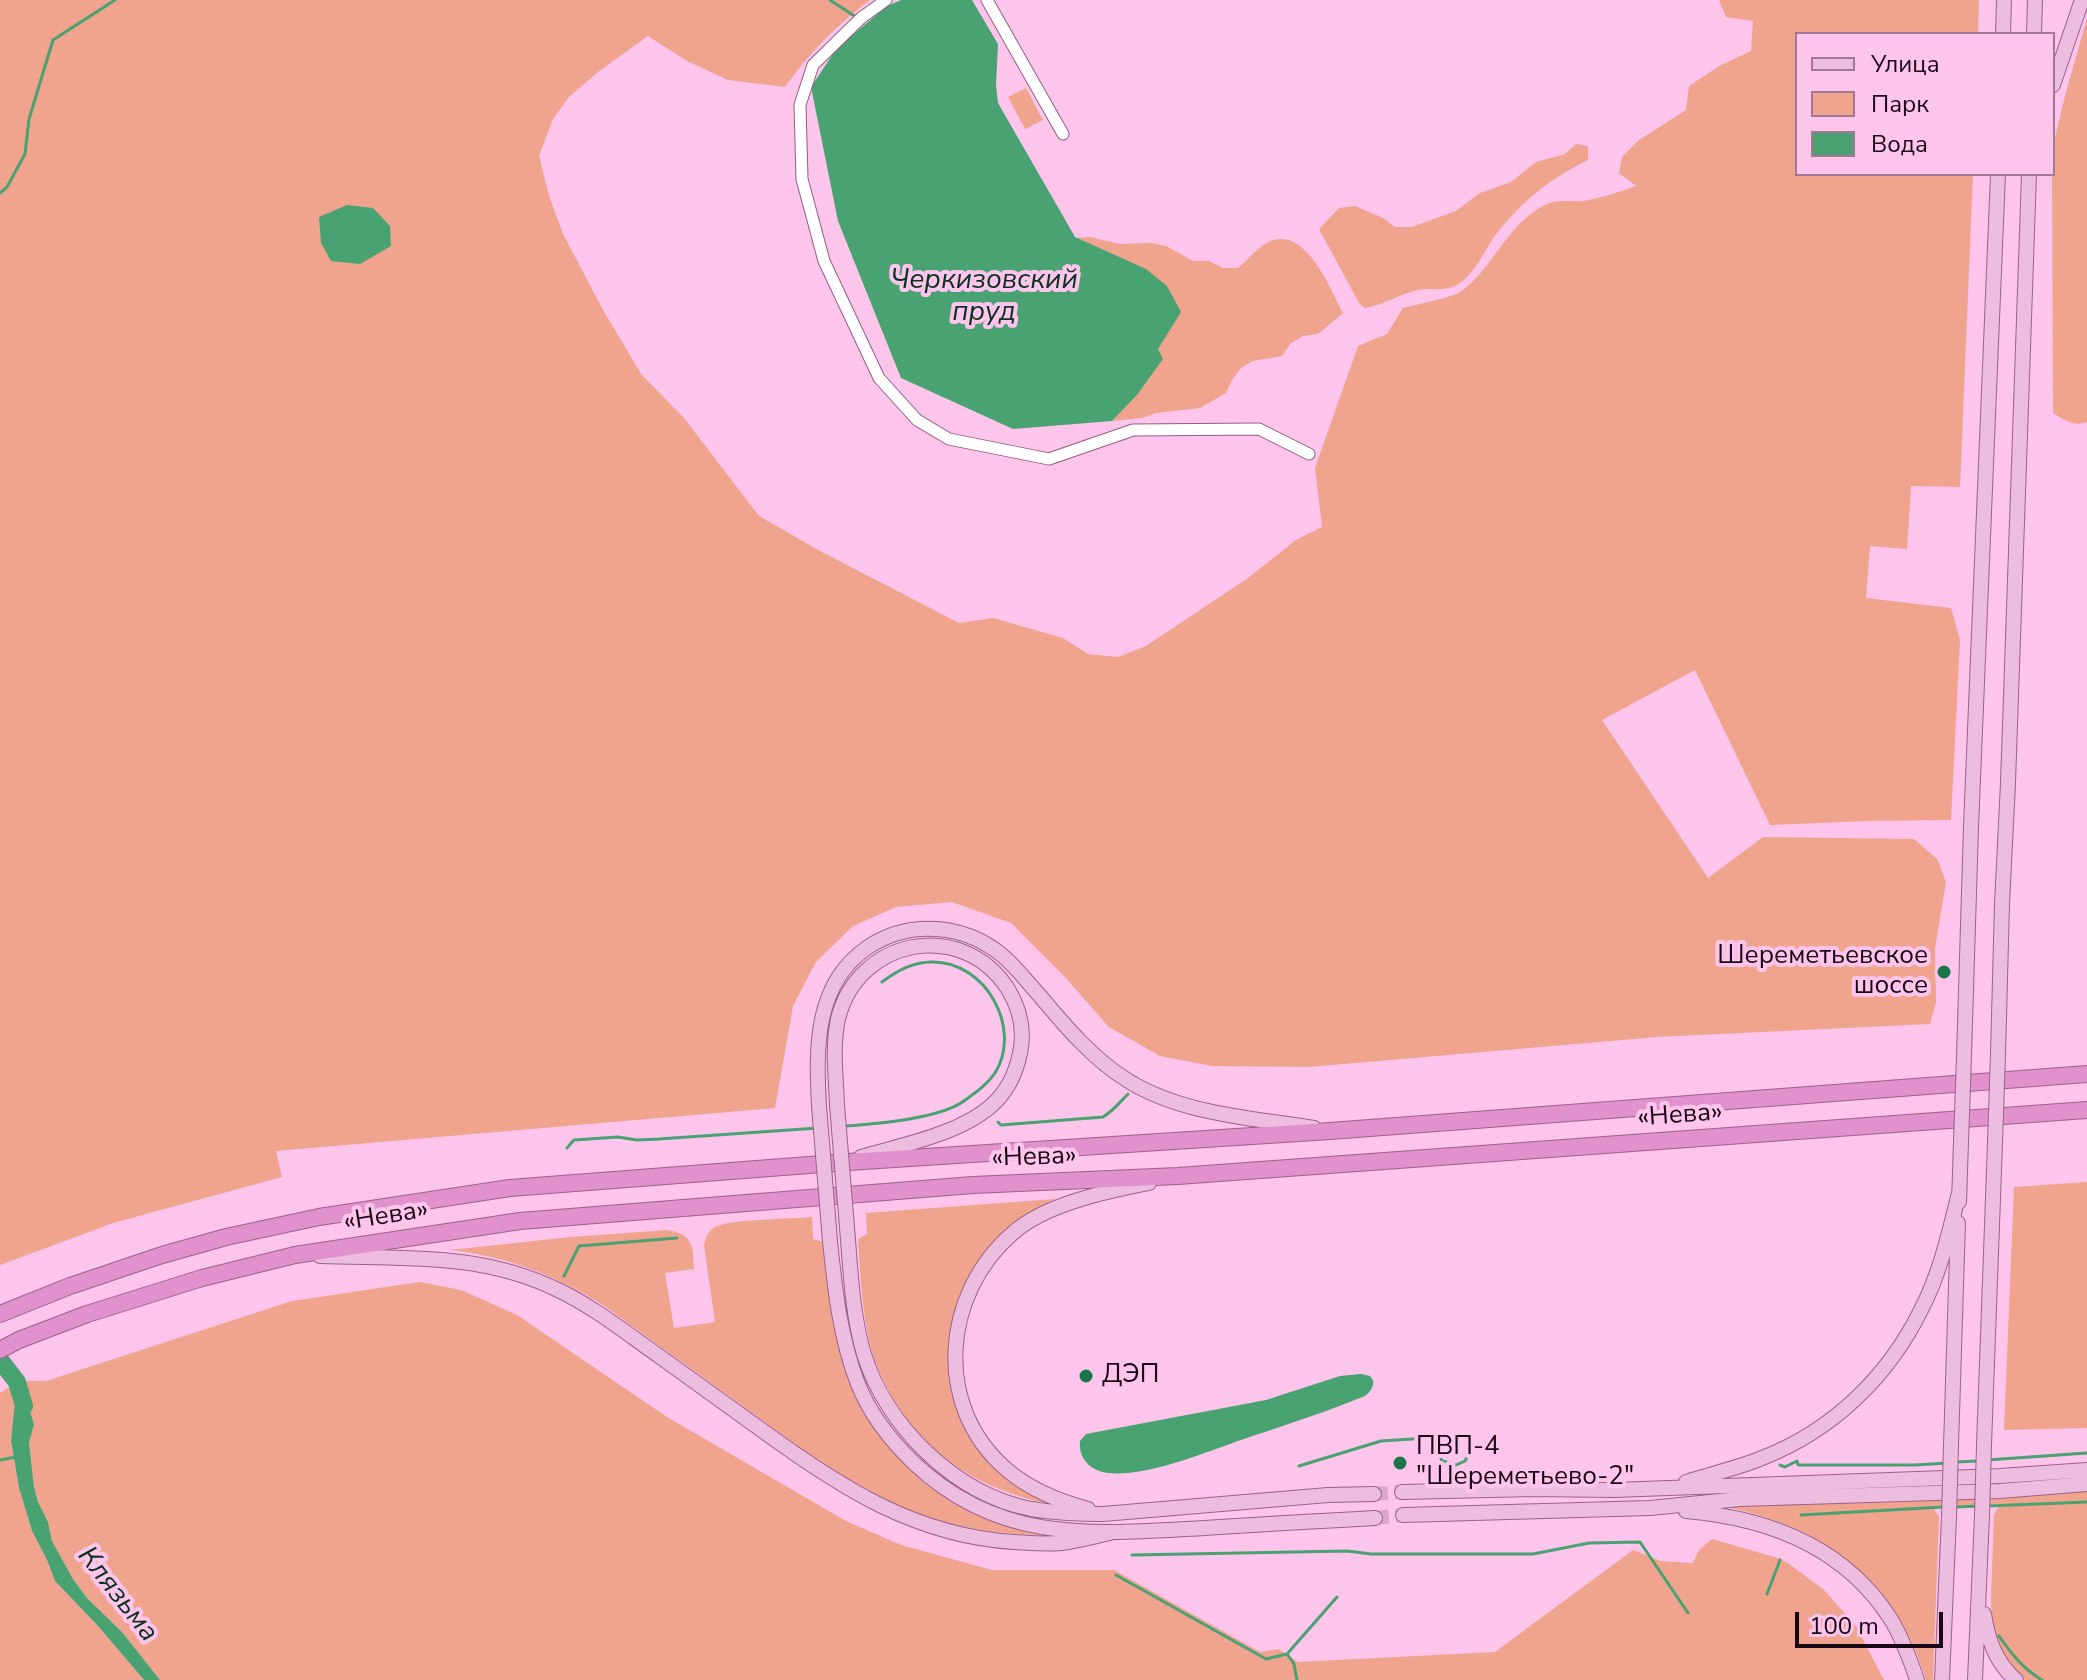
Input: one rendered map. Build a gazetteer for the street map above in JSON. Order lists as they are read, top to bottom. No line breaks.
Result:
{"streets":{"highway":["«Нева»"]},"water":["Черкизовский пруд","Клязьма"],"places":["Шереметьевское шоссе","ДЭП","ПВП-4 \"Шереметьево-2\""],"legend":["Улица","Парк","Вода"],"scale_bar":"100 m"}
